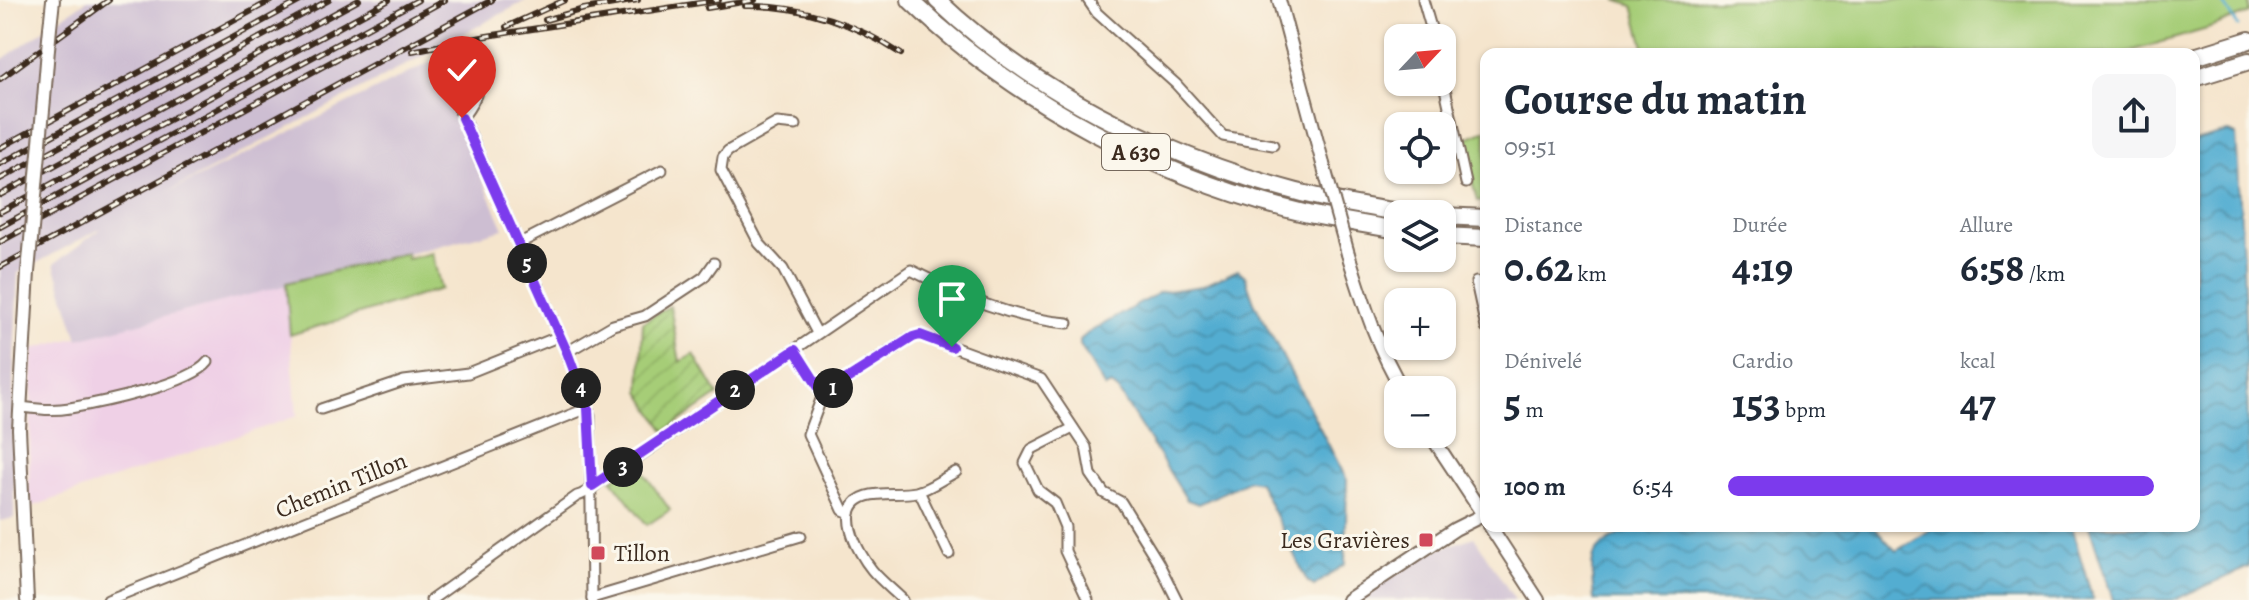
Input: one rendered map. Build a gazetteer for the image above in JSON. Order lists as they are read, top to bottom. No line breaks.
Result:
{"streets":{"highway":["A 630"],"street":["Chemin Tillon"]},"places":{"transit":["Les Gravières","Tillon"]},"north":"top right","page":{"map_buttons":["+","−"],"heading":["Course du matin","09:51"],"stats":[["Distance","0.62 km"],["Durée","4:19"],["Allure","6:58 /km"],["Dénivelé","5 m"],["Cardio","153 bpm"],["kcal","47"]],"pins":["5","1","4","2","3"],"list":[{"name":"100 m","note":"6:54"}]}}
